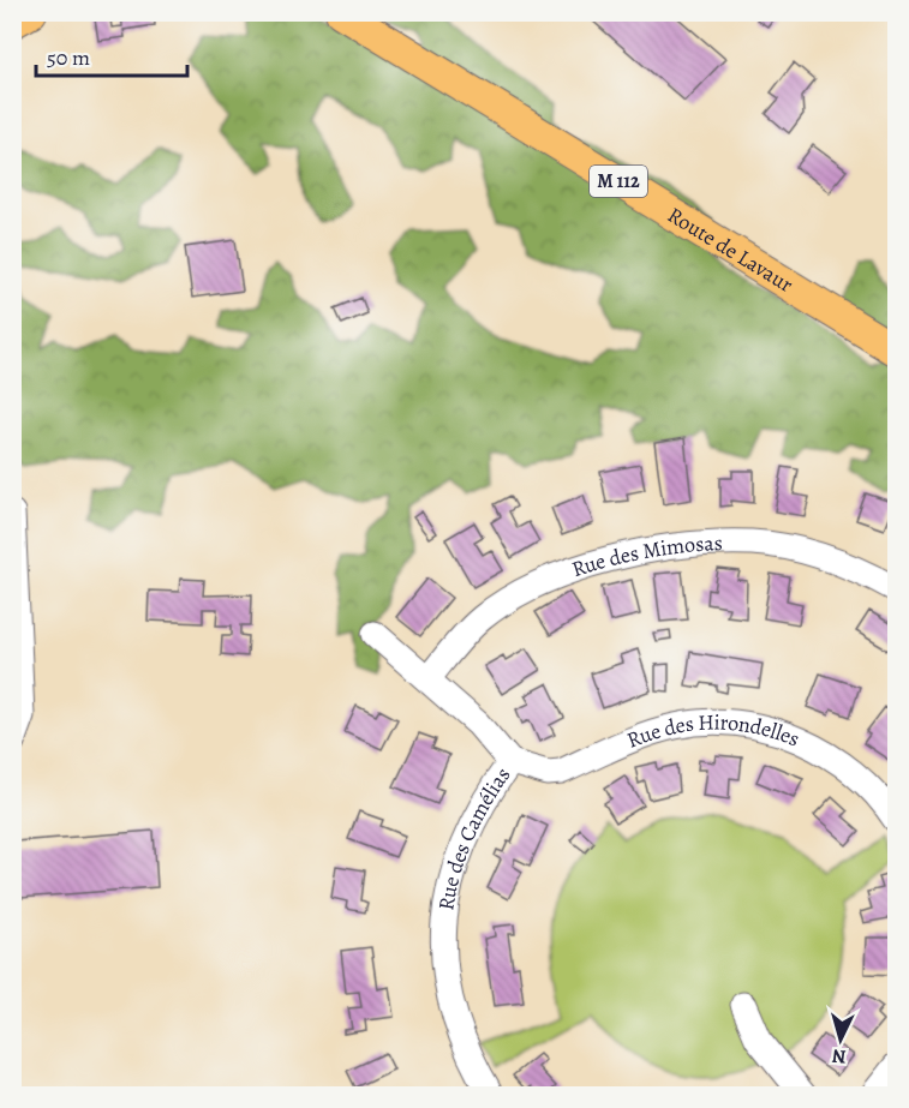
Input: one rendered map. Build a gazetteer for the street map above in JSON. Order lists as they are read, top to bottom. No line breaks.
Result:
{"streets":{"main road":["M 112","Route de Lavaur"],"street":["Rue des Mimosas","Rue des Hirondelles","Rue des Camélias"]},"crossings":[["Rue des Mimosas","Rue des Camélias"],["Rue des Hirondelles","Rue des Camélias"]],"scale_bar":"50 m","north":"bottom"}
